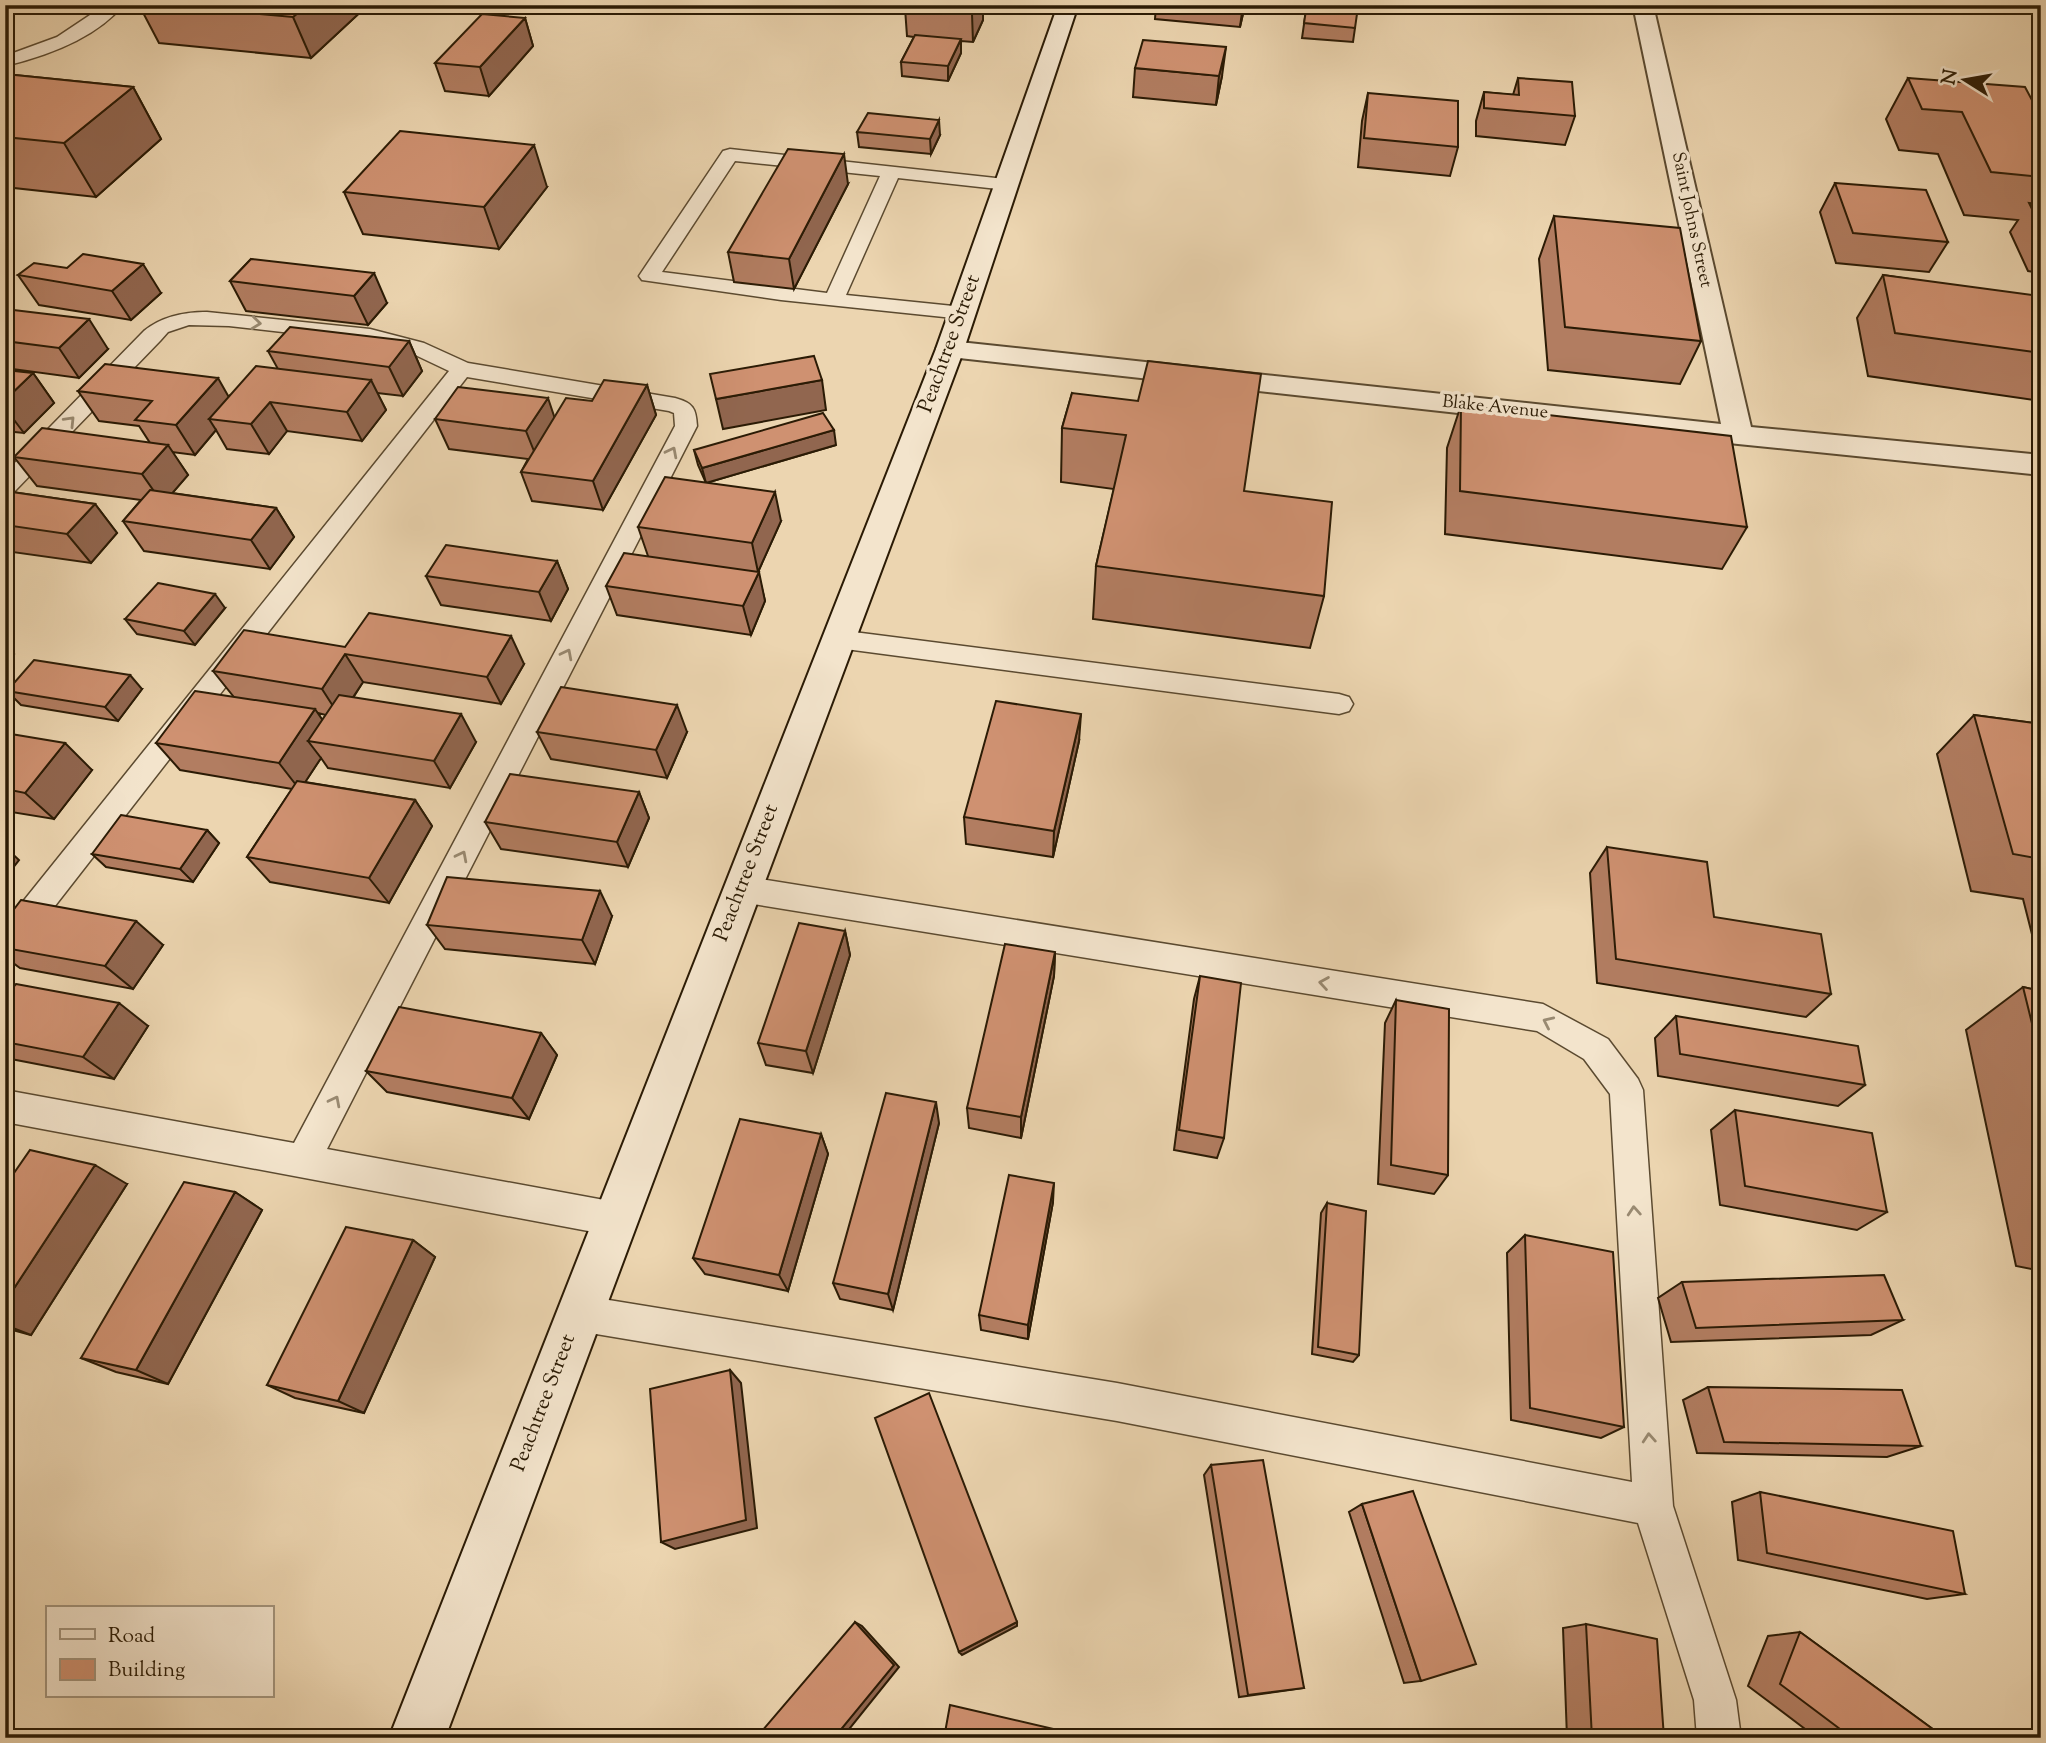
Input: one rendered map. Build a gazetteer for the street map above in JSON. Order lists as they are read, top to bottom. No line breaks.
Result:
{"streets":{"street":["Saint Johns Street","Peachtree Street","Blake Avenue"]},"crossings":[["Saint Johns Street","Blake Avenue"],["Peachtree Street","Blake Avenue"]],"legend":["Road","Building"],"north":"left"}
